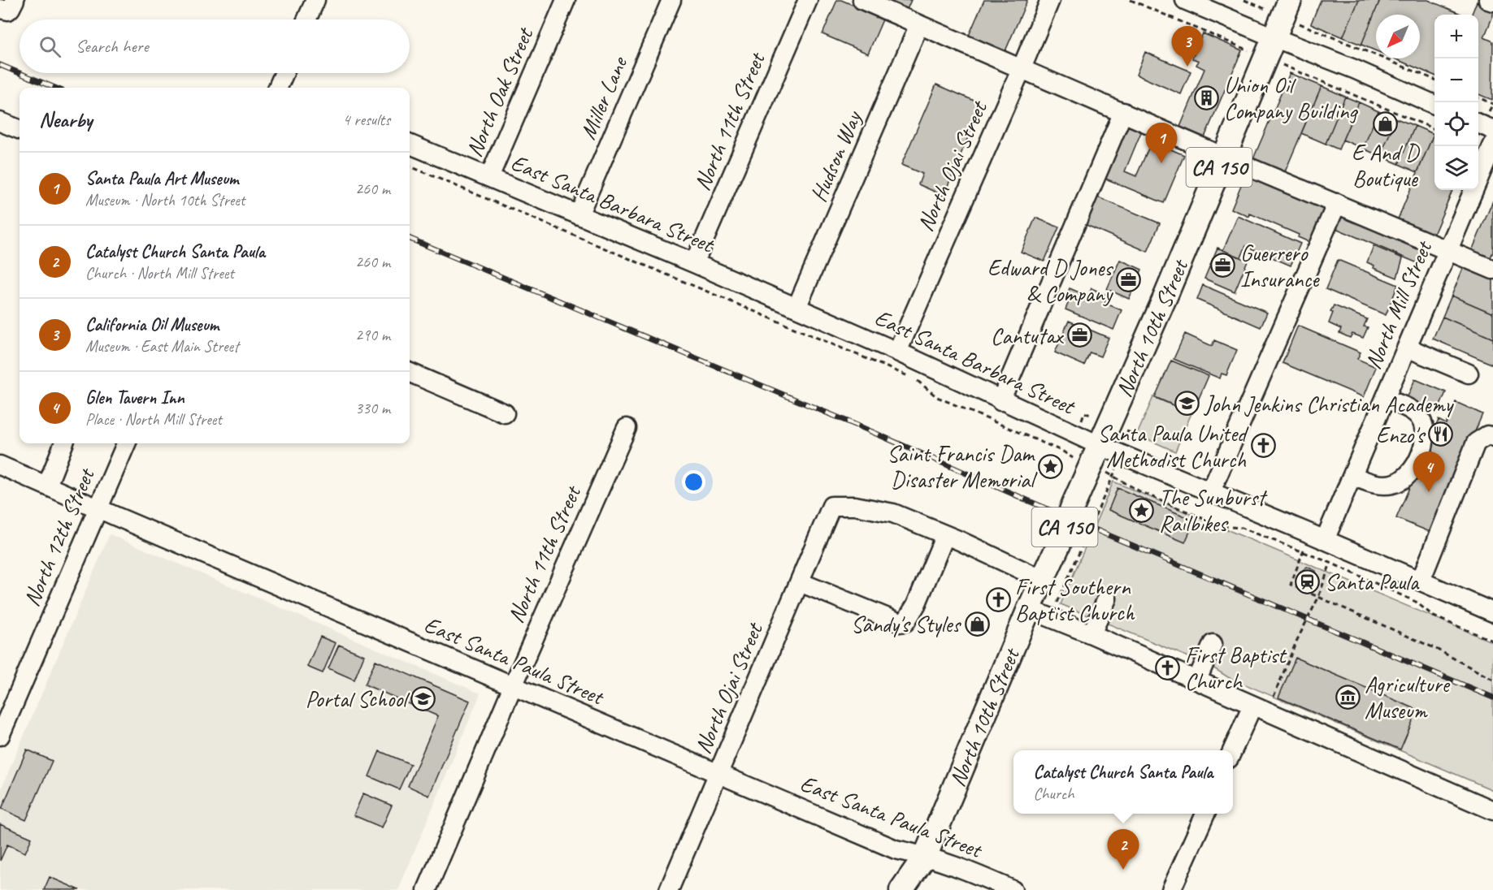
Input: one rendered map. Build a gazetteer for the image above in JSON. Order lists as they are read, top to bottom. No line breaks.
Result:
{"streets":{"main road":["CA 150","North 10th Street"],"street":["North Oak Street","Miller Lane","North 11th Street","Hudson Way","North Ojai Street","East Santa Barbara Street","North Mill Street","North 12th Street","East Santa Paula Street"]},"crossings":[["North Oak Street","East Santa Barbara Street"],["Miller Lane","East Santa Barbara Street"],["North 11th Street","East Santa Barbara Street"],["North 11th Street","East Santa Paula Street"],["Hudson Way","East Santa Barbara Street"],["North Ojai Street","East Santa Barbara Street"],["North Ojai Street","East Santa Paula Street"],["CA 150","North 10th Street"],["CA 150","East Santa Paula Street"],["East Santa Barbara Street","North Mill Street"],["East Santa Barbara Street","North 10th Street"],["North 10th Street","East Santa Paula Street"],["North 12th Street","East Santa Paula Street"]],"places":{"building":["Union Oil Company Building"],"shop":["E And D Boutique","Sandy's Styles"],"office":["Guerrero Insurance","Edward D Jones & Company","Cantutax"],"school or university":["John Jenkins Christian Academy","Portal School"],"restaurant":["Enzo's"],"church":["Santa Paula United Methodist Church","First Southern Baptist Church","First Baptist Church"],"place":["Saint Francis Dam Disaster Memorial","The Sunburst Railbikes"],"station":["Santa Paula"],"museum":["Agriculture Museum"]},"north":"bottom left","page":{"map_buttons":["+","−"],"search":"Search here","pins":["3","1","4","2"],"heading":["Nearby","4 results"],"list":[{"mark":"1","name":"Santa Paula Art Museum","note":"Museum · North 10th Street","value":"260 m"},{"mark":"2","name":"Catalyst Church Santa Paula","note":"Church · North Mill Street","value":"260 m"},{"mark":"3","name":"California Oil Museum","note":"Museum · East Main Street","value":"290 m"},{"mark":"4","name":"Glen Tavern Inn","note":"Place · North Mill Street","value":"330 m"}],"popup":["Catalyst Church Santa Paula","Church"]}}
